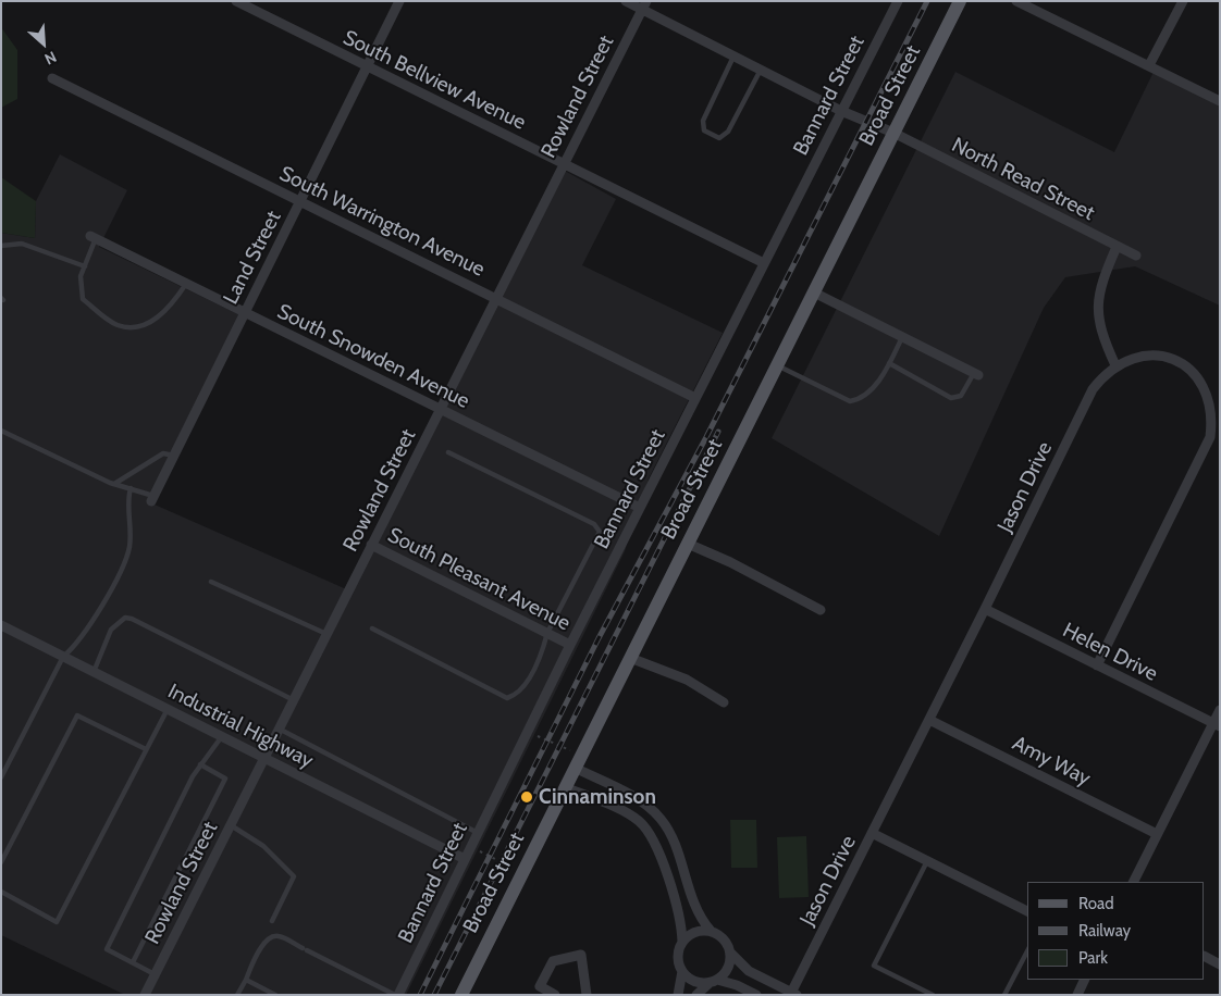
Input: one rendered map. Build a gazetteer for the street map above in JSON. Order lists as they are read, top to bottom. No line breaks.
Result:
{"streets":{"main road":["Broad Street"],"street":["South Bellview Avenue","Bannard Street","Rowland Street","North Read Street","South Warrington Avenue","Land Street","South Snowden Avenue","Jason Drive","South Pleasant Avenue","Helen Drive","Industrial Highway","Amy Way"]},"crossings":[["South Bellview Avenue","Bannard Street"],["South Bellview Avenue","Rowland Street"],["South Bellview Avenue","Land Street"],["Bannard Street","North Read Street"],["Bannard Street","South Warrington Avenue"],["Bannard Street","South Snowden Avenue"],["Bannard Street","South Pleasant Avenue"],["Bannard Street","Industrial Highway"],["Broad Street","North Read Street"],["Rowland Street","North Read Street"],["Rowland Street","South Warrington Avenue"],["Rowland Street","South Snowden Avenue"],["Rowland Street","South Pleasant Avenue"],["Rowland Street","Industrial Highway"],["South Warrington Avenue","Land Street"],["Land Street","South Snowden Avenue"],["Jason Drive","Helen Drive"],["Jason Drive","Amy Way"]],"places":["Cinnaminson"],"legend":["Road","Railway","Park"],"north":"bottom right"}
